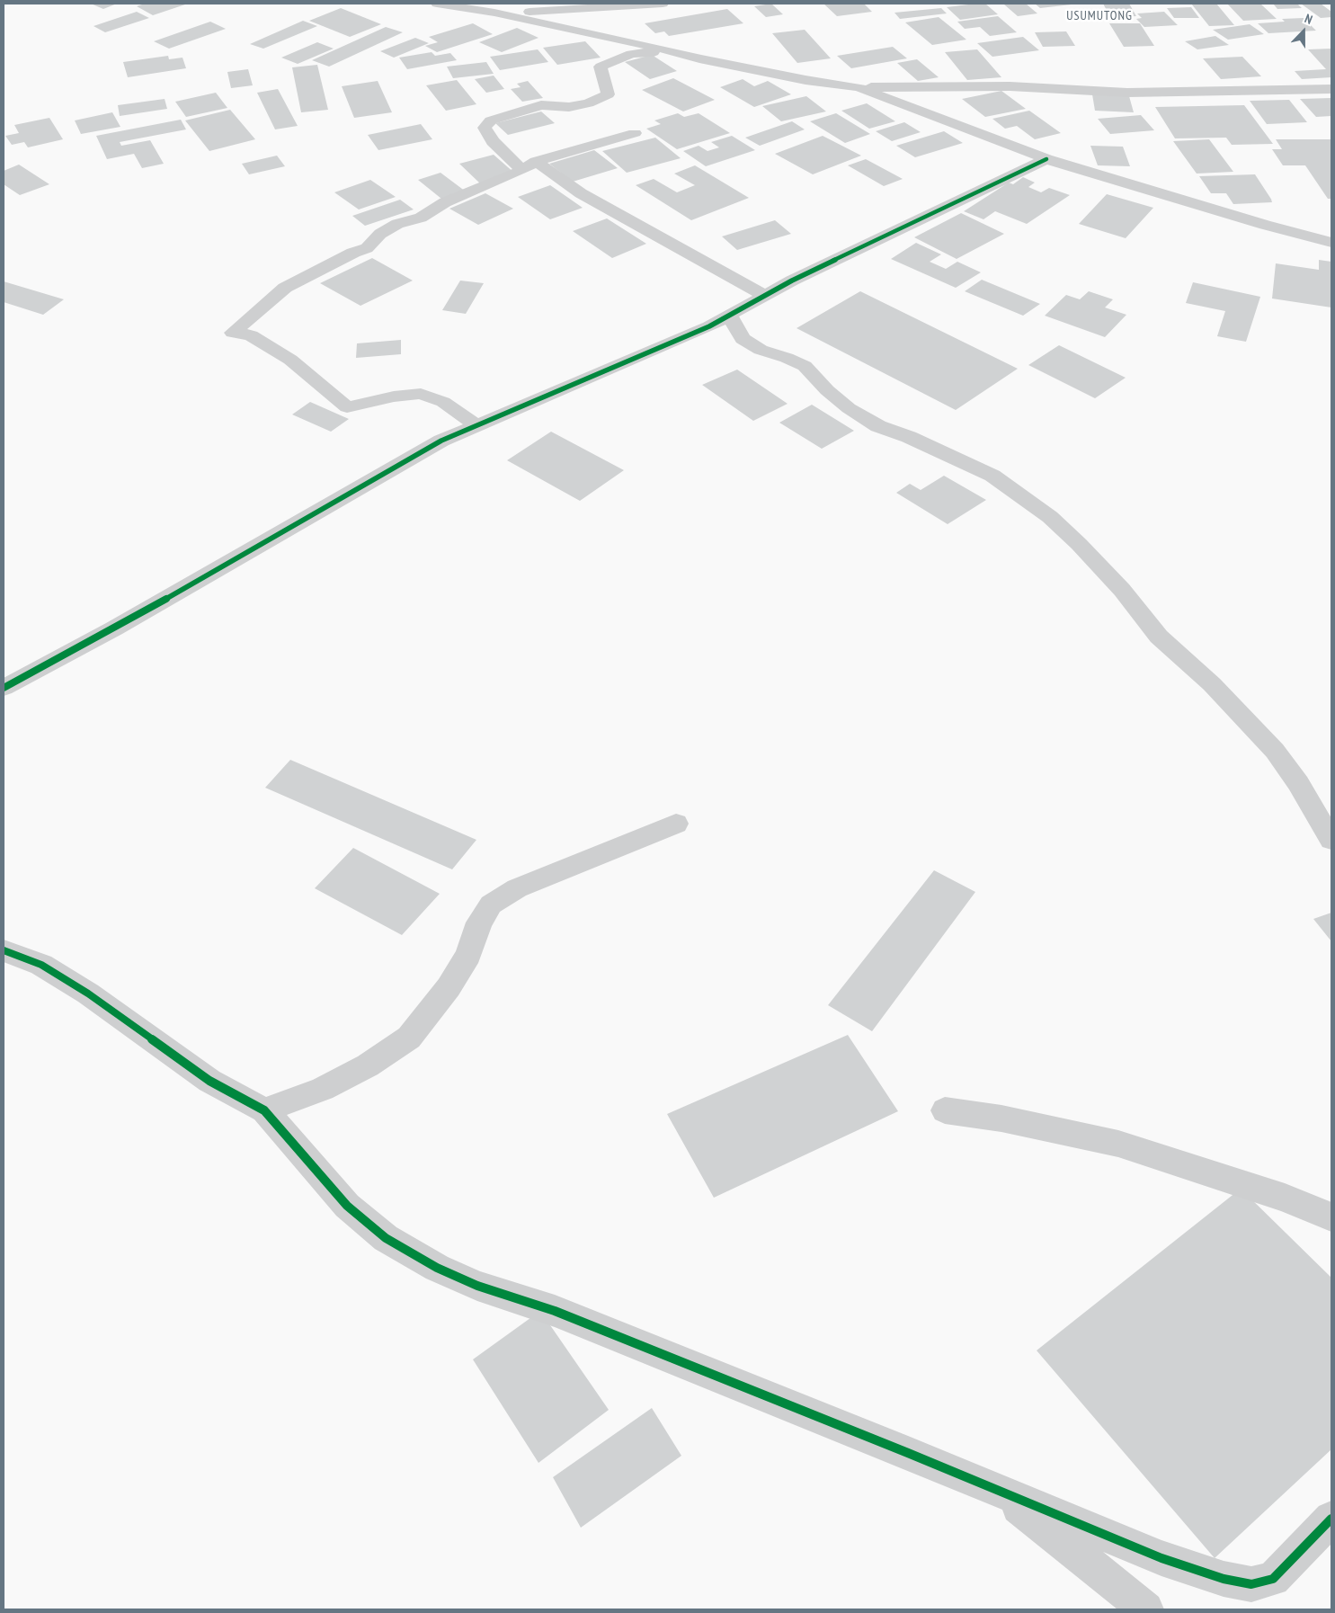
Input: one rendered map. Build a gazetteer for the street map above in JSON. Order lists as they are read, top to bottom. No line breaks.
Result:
{"districts":["USUMUTONG"],"north":"top"}
